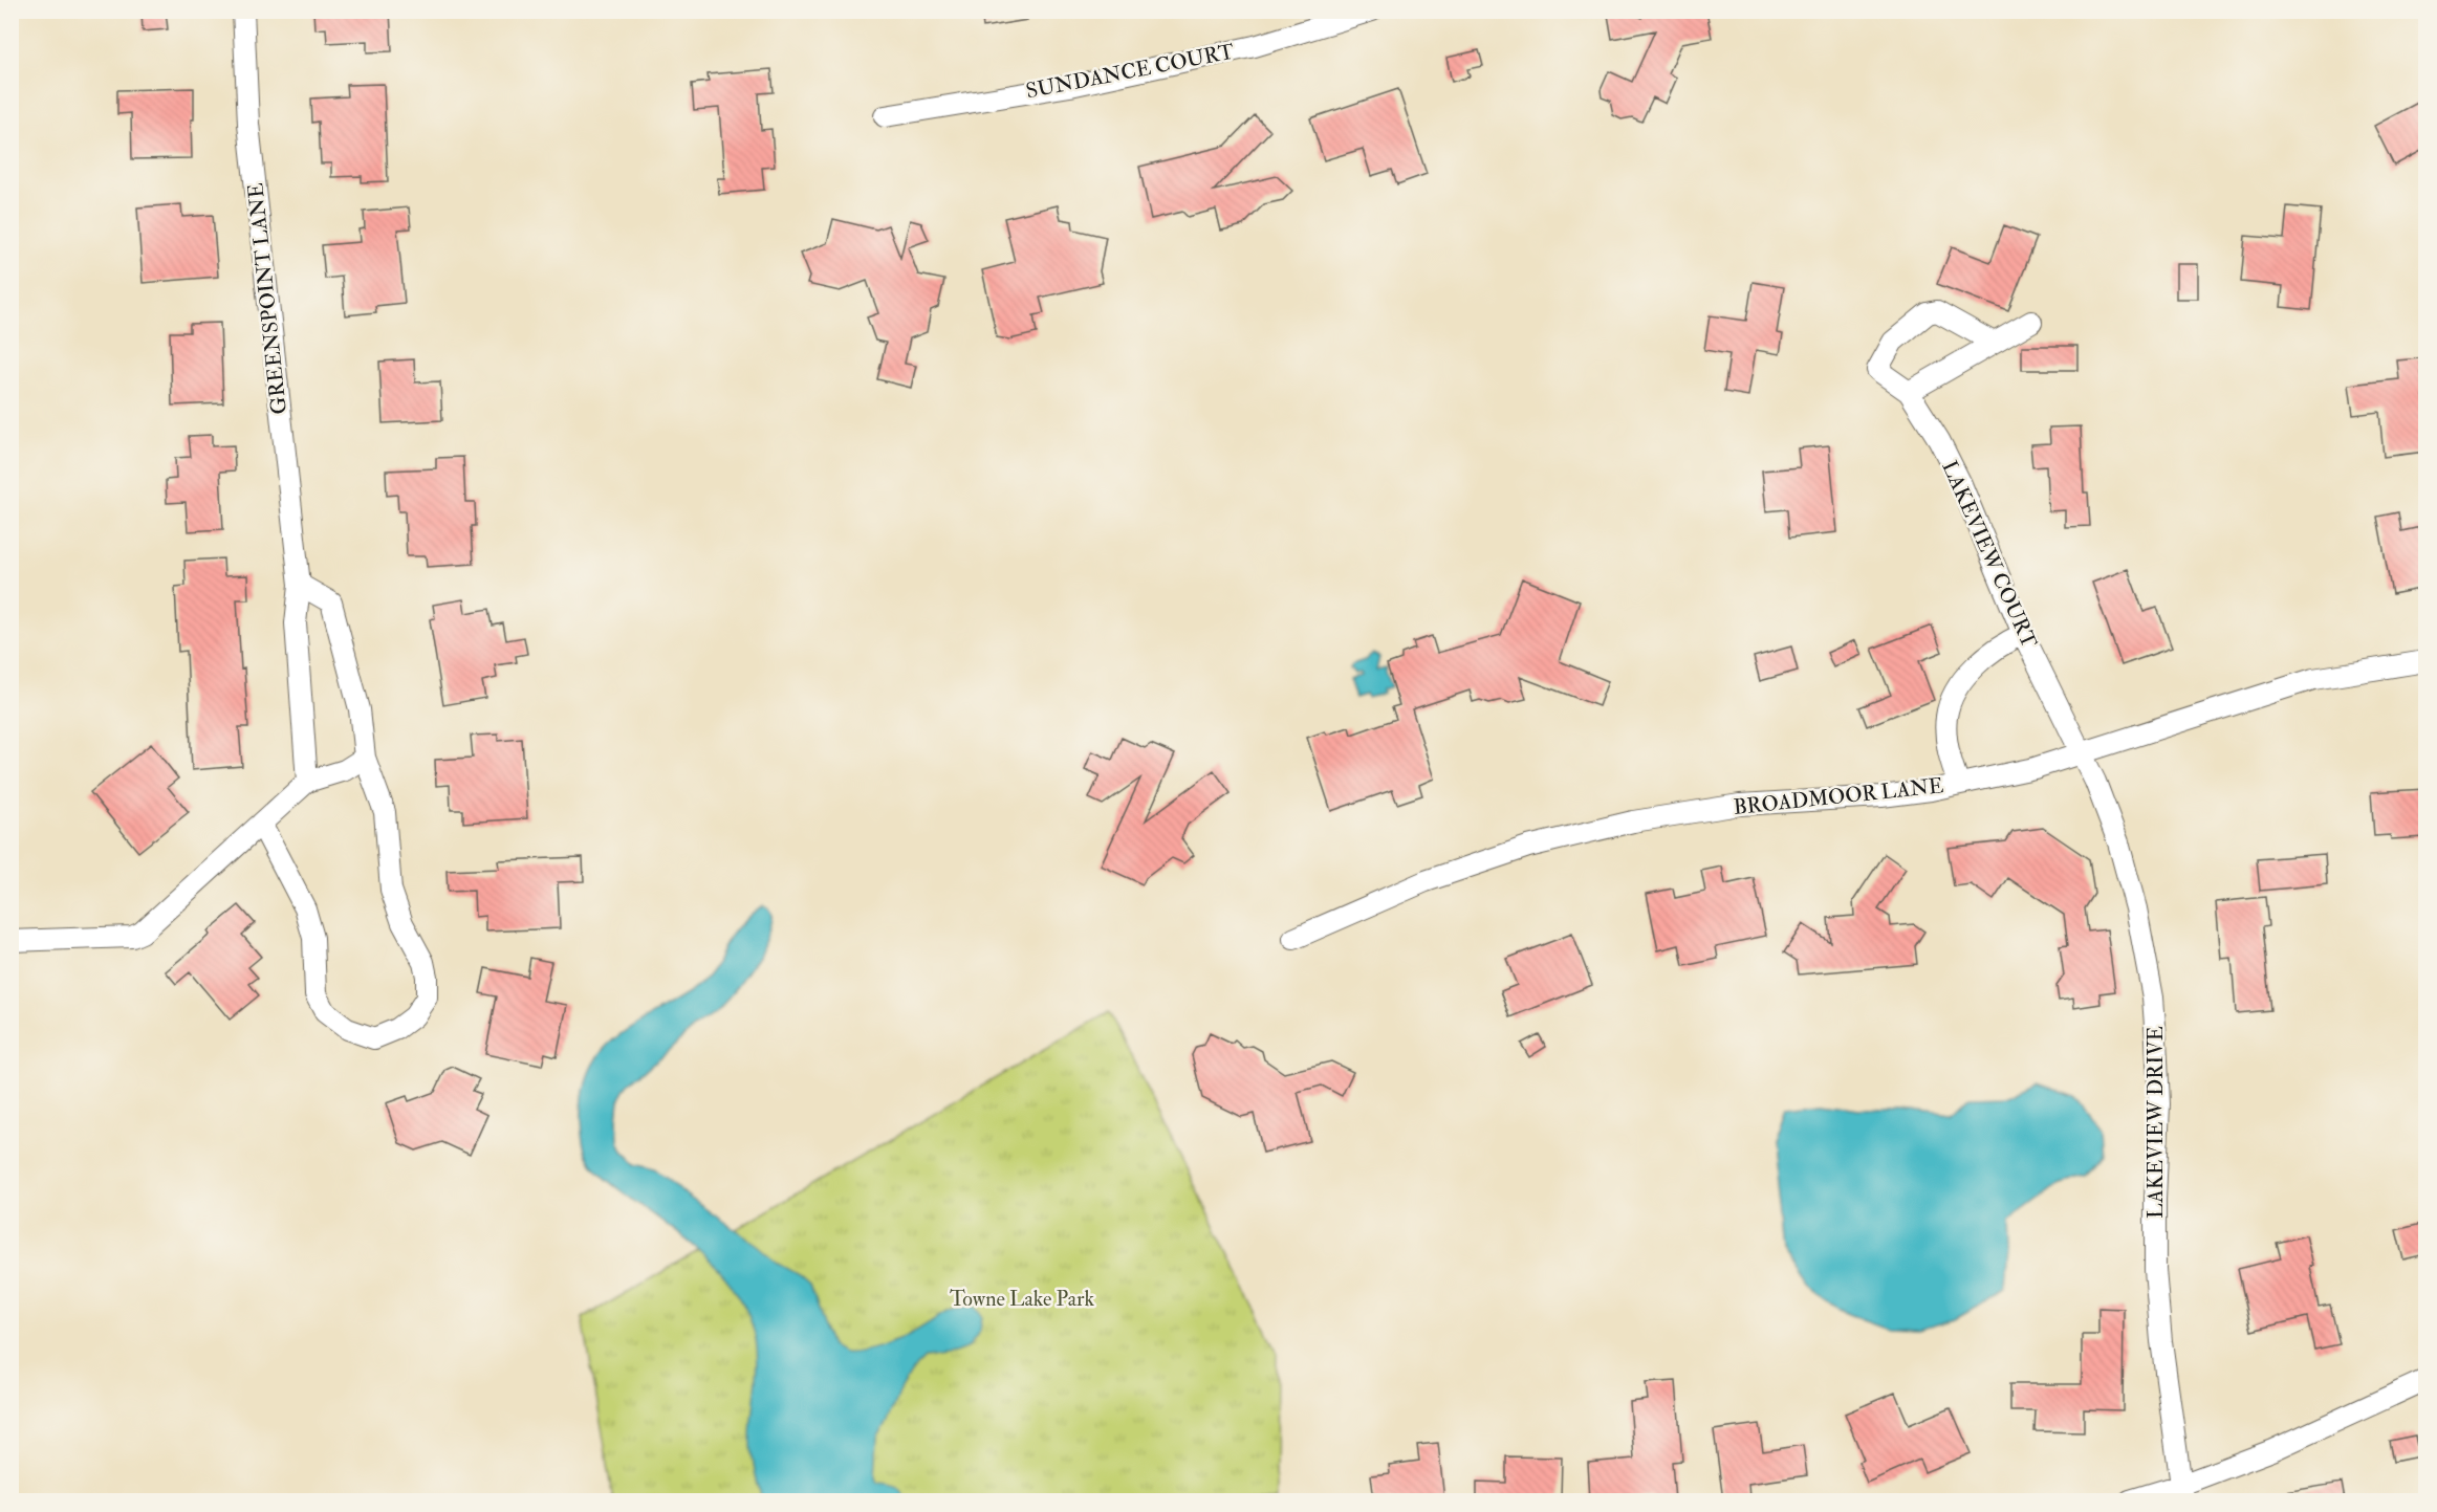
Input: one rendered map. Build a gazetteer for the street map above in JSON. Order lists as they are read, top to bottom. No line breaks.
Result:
{"streets":{"street":["SUNDANCE COURT","GREENSPOINT LANE","LAKEVIEW COURT","BROADMOOR LANE","LAKEVIEW DRIVE"]},"crossings":[["LAKEVIEW COURT","BROADMOOR LANE"],["LAKEVIEW COURT","LAKEVIEW DRIVE"],["BROADMOOR LANE","LAKEVIEW DRIVE"]],"parks":["Towne Lake Park"]}
